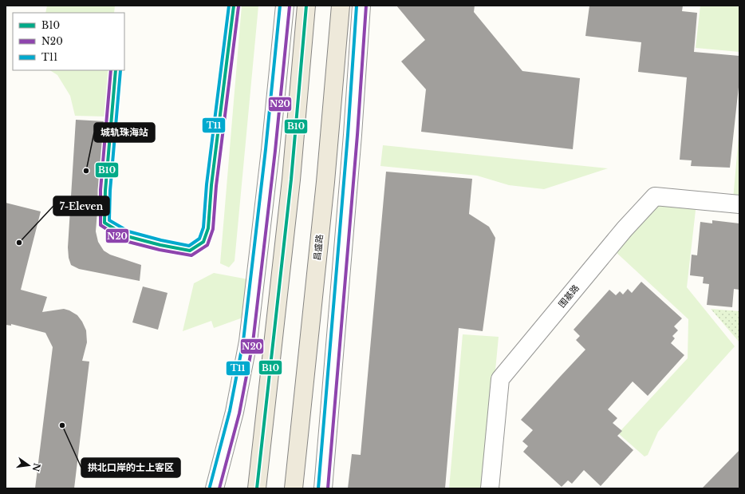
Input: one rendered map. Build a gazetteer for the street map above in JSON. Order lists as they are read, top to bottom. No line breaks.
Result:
{"streets":{"main road":["昌盛路"],"street":["围基路"]},"places":["城轨珠海站","7-Eleven","拱北口岸的士上客区"],"lines":["transit line B10","transit line N20","transit line T11"],"legend":["B10","N20","T11"],"north":"right"}
